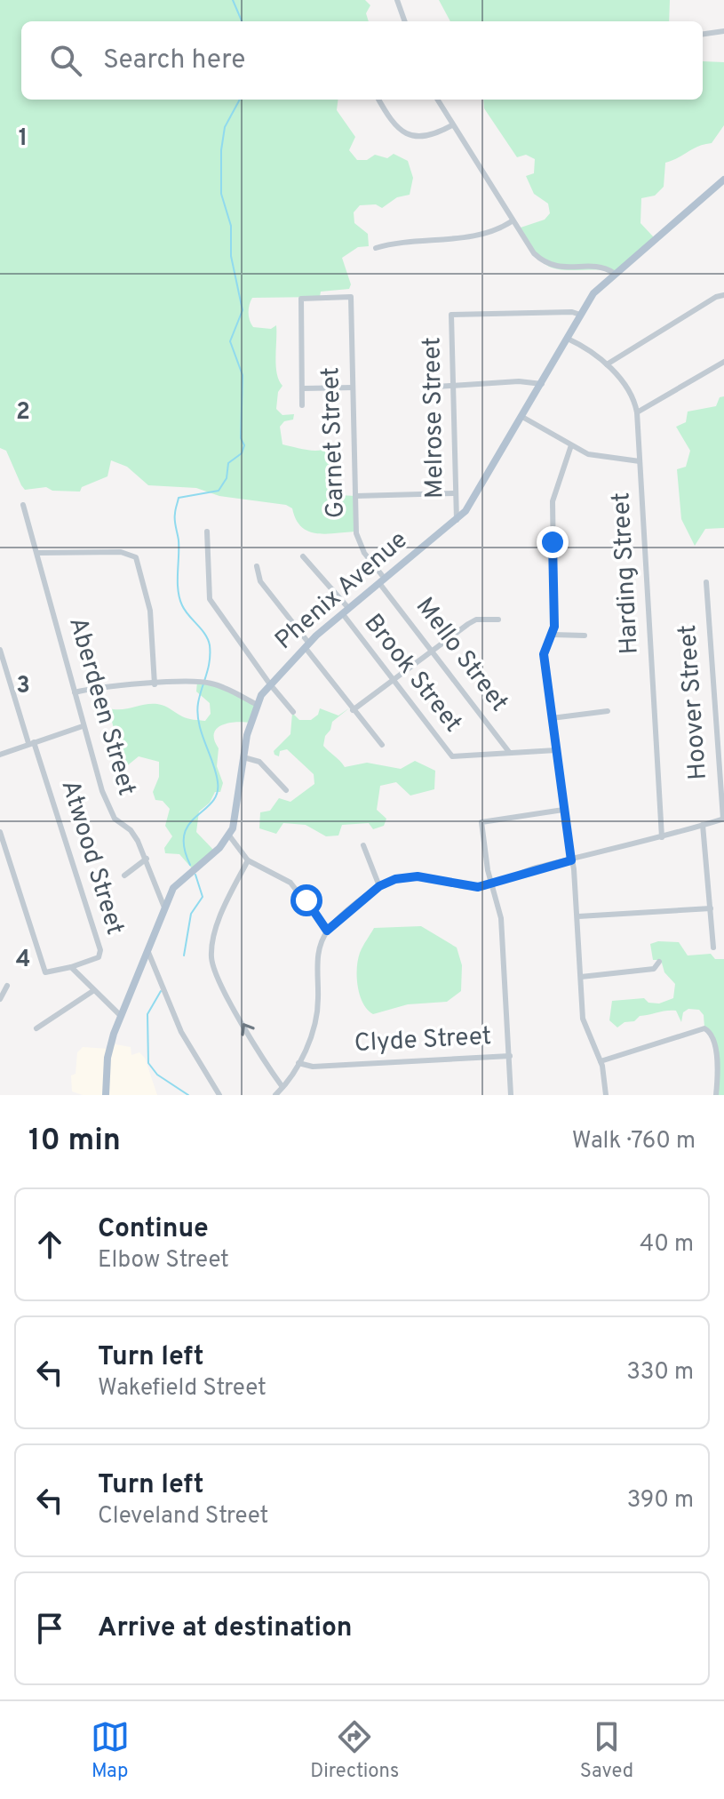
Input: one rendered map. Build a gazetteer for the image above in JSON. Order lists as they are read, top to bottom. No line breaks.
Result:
{"streets":{"main road":["Phenix Avenue"],"street":["Melrose Street","Garnet Street","Harding Street","Mello Street","Brook Street","Hoover Street","Aberdeen Street","Atwood Street","Clyde Street"]},"crossings":[["Melrose Street","Phenix Avenue"],["Garnet Street","Phenix Avenue"],["Garnet Street","Mello Street"],["Harding Street","Phenix Avenue"],["Phenix Avenue","Mello Street"],["Phenix Avenue","Brook Street"],["Mello Street","Brook Street"]],"page":{"search":"Search here","heading":["10 min","Walk · 760 m"],"list":[["Continue","Elbow Street","40 m"],["Turn left","Wakefield Street","330 m"],["Turn left","Cleveland Street","390 m"],"Arrive at destination"],"nav":["Map","Directions","Saved"]},"grid":{"rows":["1","2","3","4"]}}
